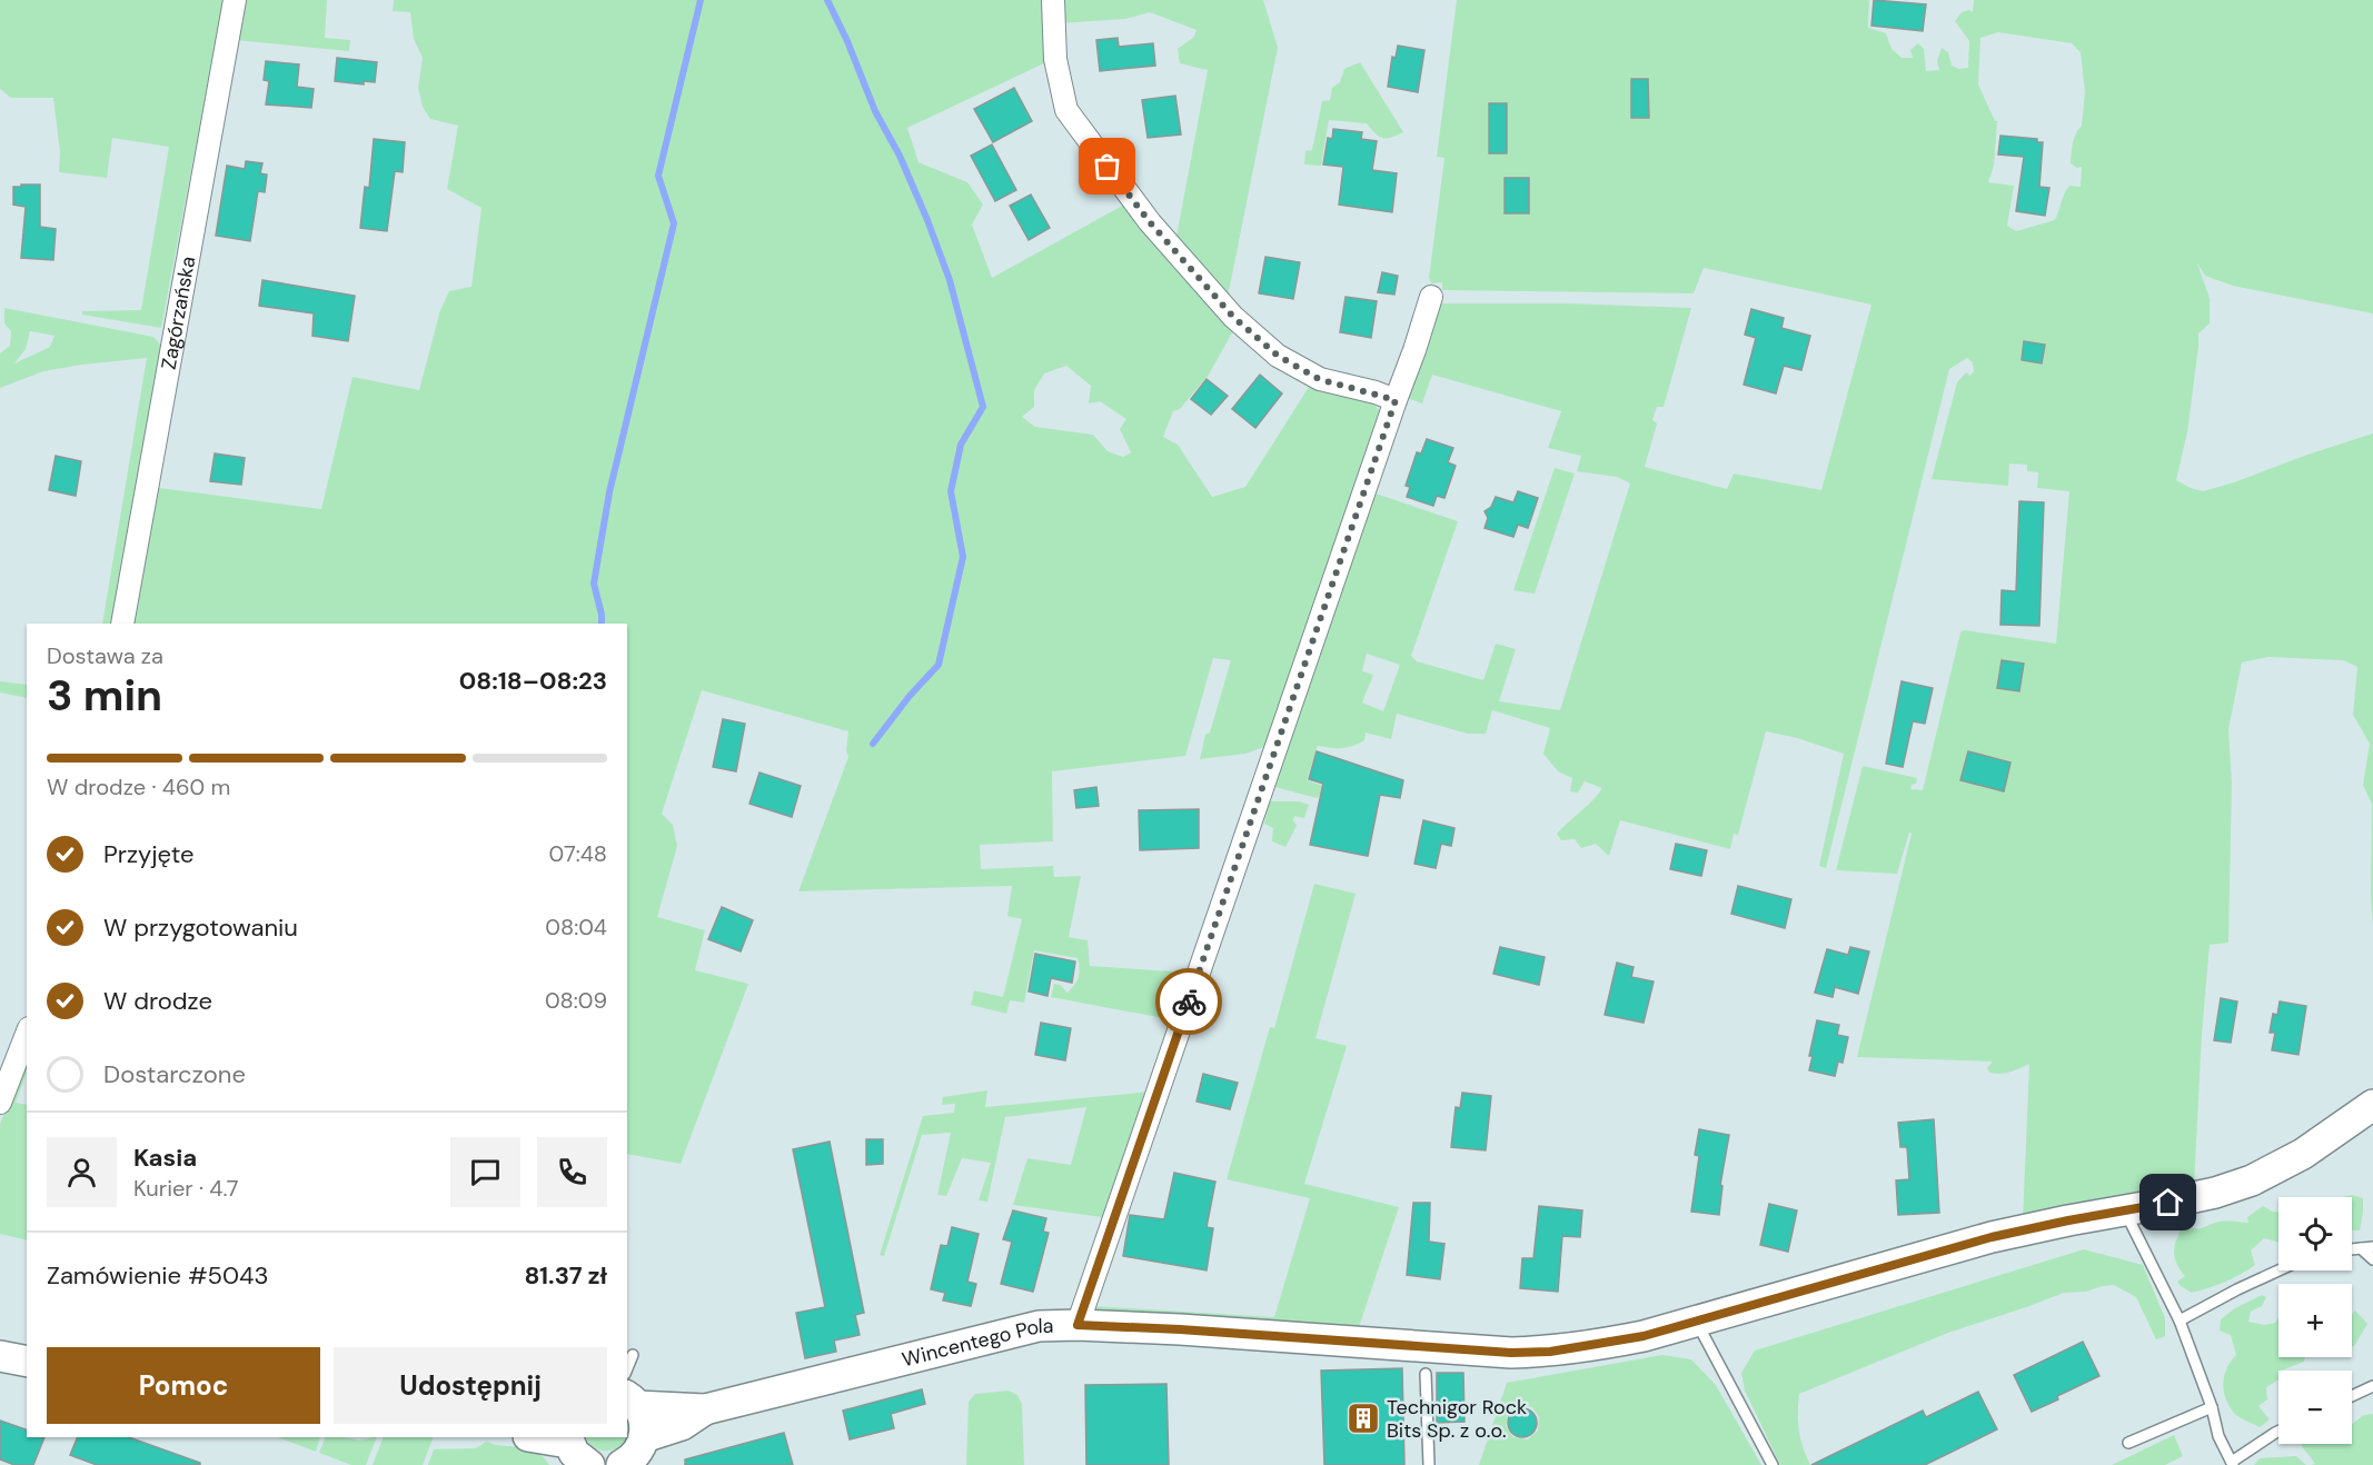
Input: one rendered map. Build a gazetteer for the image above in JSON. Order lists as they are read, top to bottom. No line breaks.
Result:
{"streets":{"street":["Zagórzańska","Wincentego Pola"]},"places":{"building":["Technigor Rock Bits Sp. z o.o."]},"page":{"heading":["3 min","Dostawa za","08:18–08:23"],"panel":["Kasia","Kurier · 4.7","Zamówienie #5043","81.37 zł"],"bar":"W drodze · 460 m","list":[["Przyjęte","07:48"],["W przygotowaniu","08:04"],["W drodze","08:09"],"Dostarczone"],"map_buttons":["+","−"],"buttons":["Pomoc","Udostępnij"]}}
